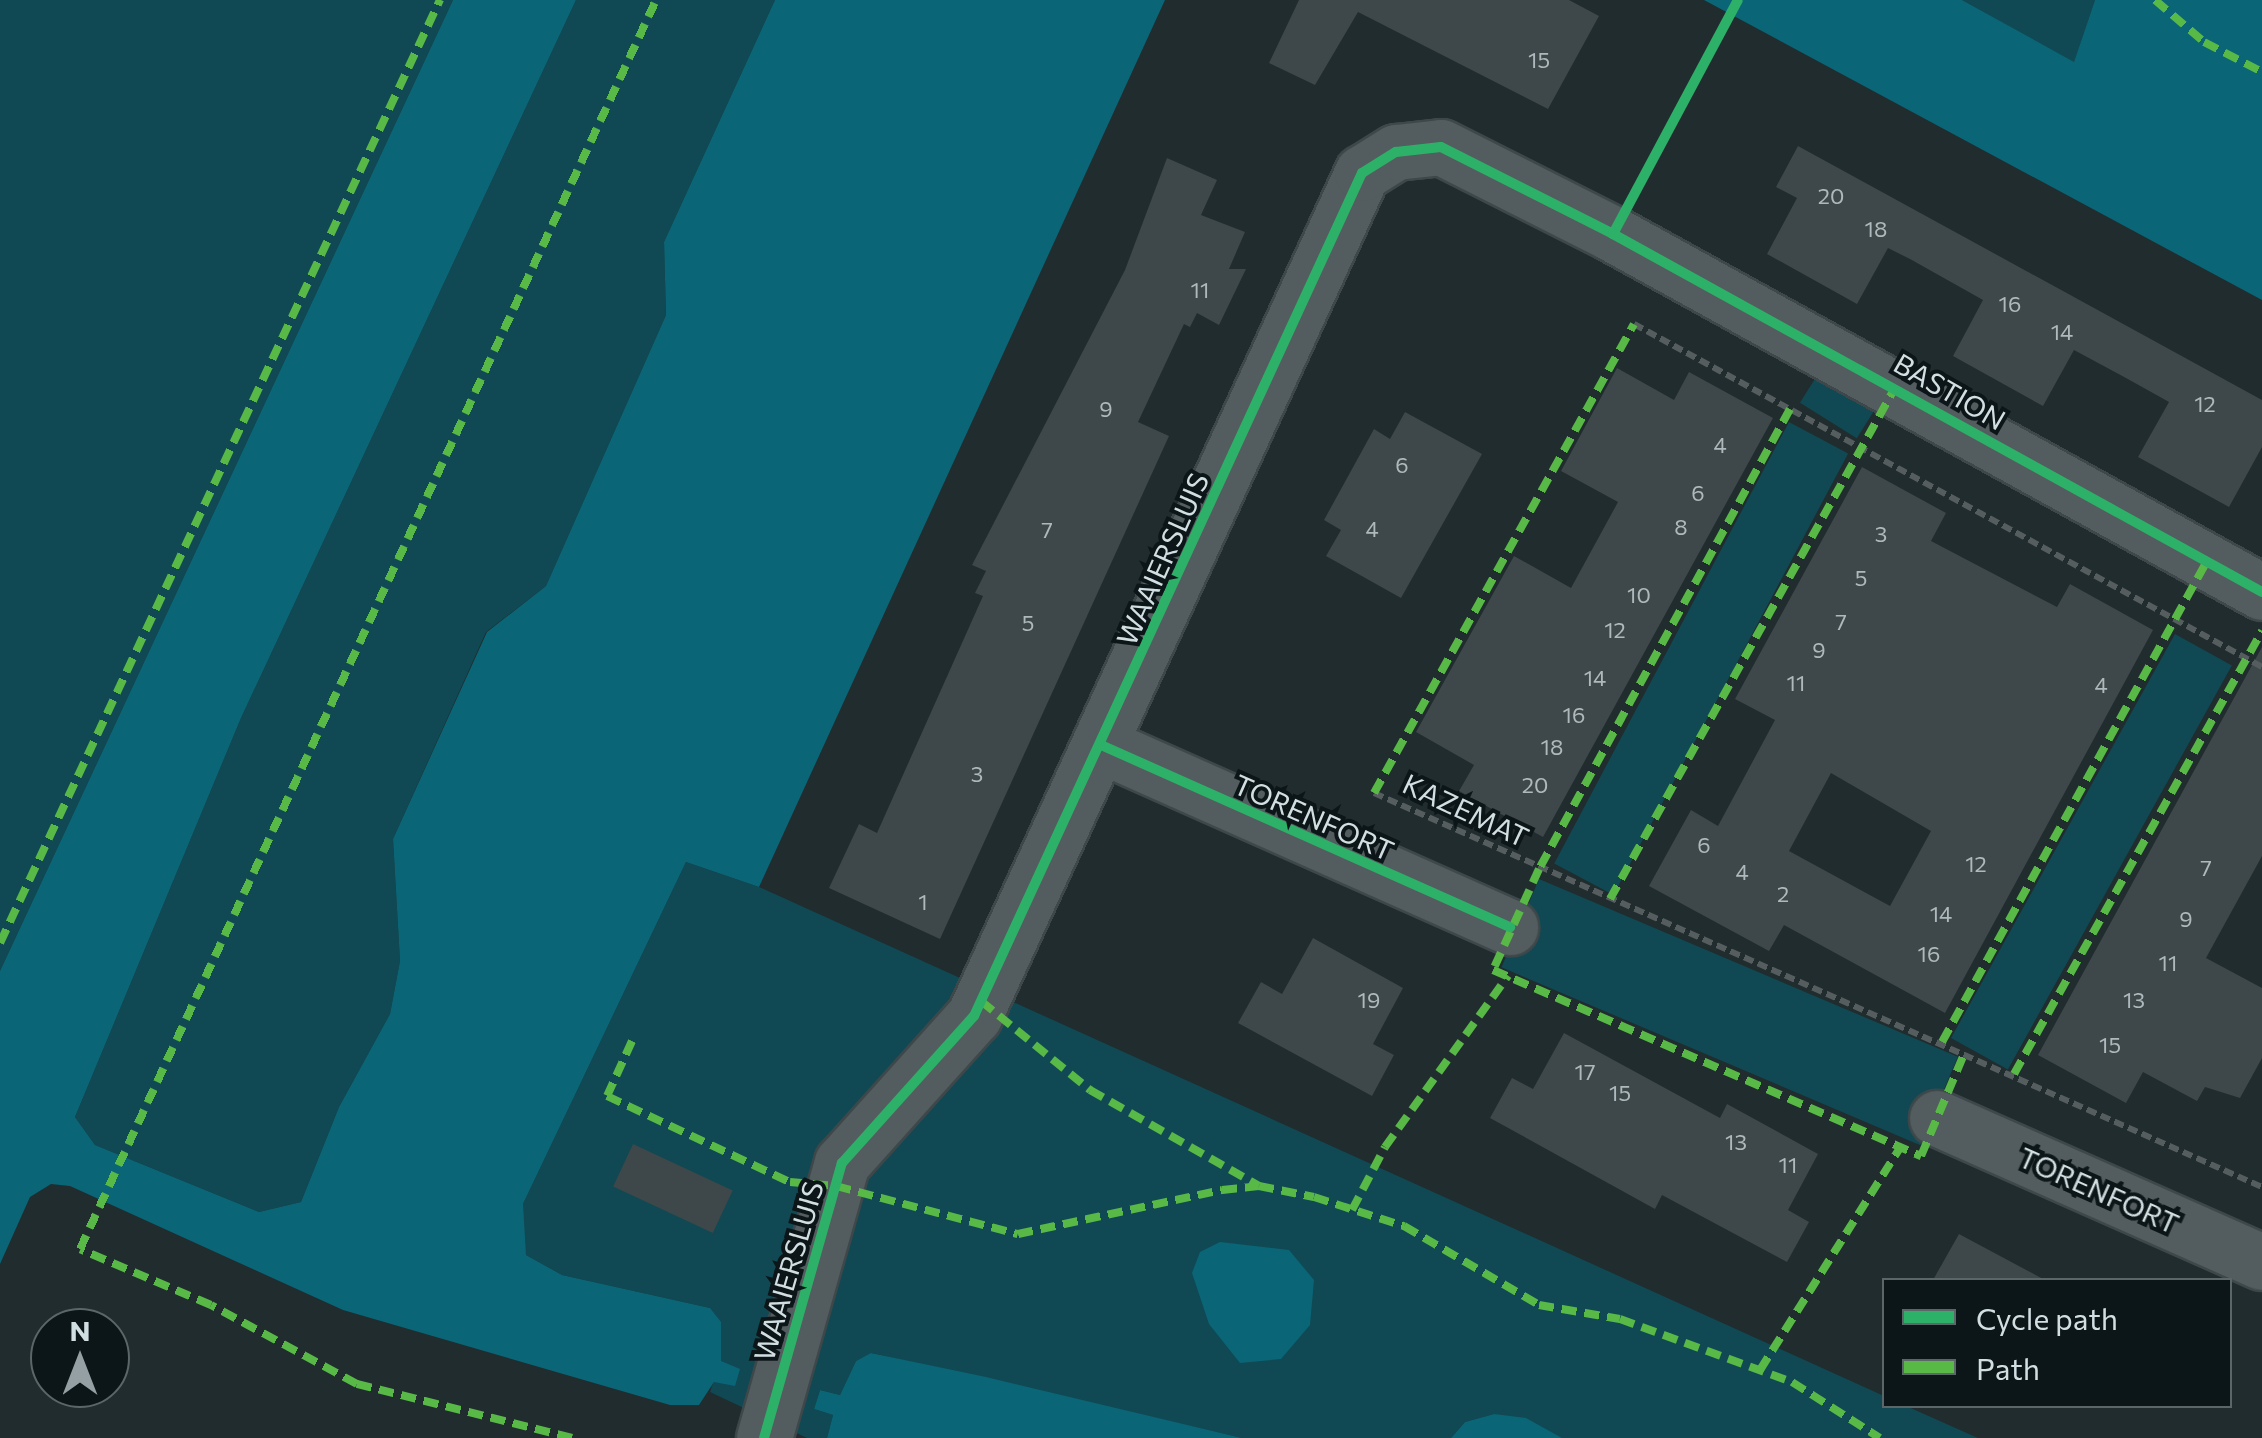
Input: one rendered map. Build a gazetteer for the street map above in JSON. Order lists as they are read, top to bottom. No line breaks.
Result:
{"streets":{"street":["BASTION","WAAIERSLUIS","TORENFORT"],"path":["KAZEMAT"]},"crossings":[["BASTION","WAAIERSLUIS"],["WAAIERSLUIS","TORENFORT"]],"house_numbers":["15","20","18","11","16","14","12","9","4","6","6","8","4","7","3","5","10","7","5","12","9","14","11","4","16","18","3","20","6","12","7","4","2","1","14","9","16","11","19","13","15","17","15","13","11"],"legend":["Cycle path","Path"],"north":"top"}
